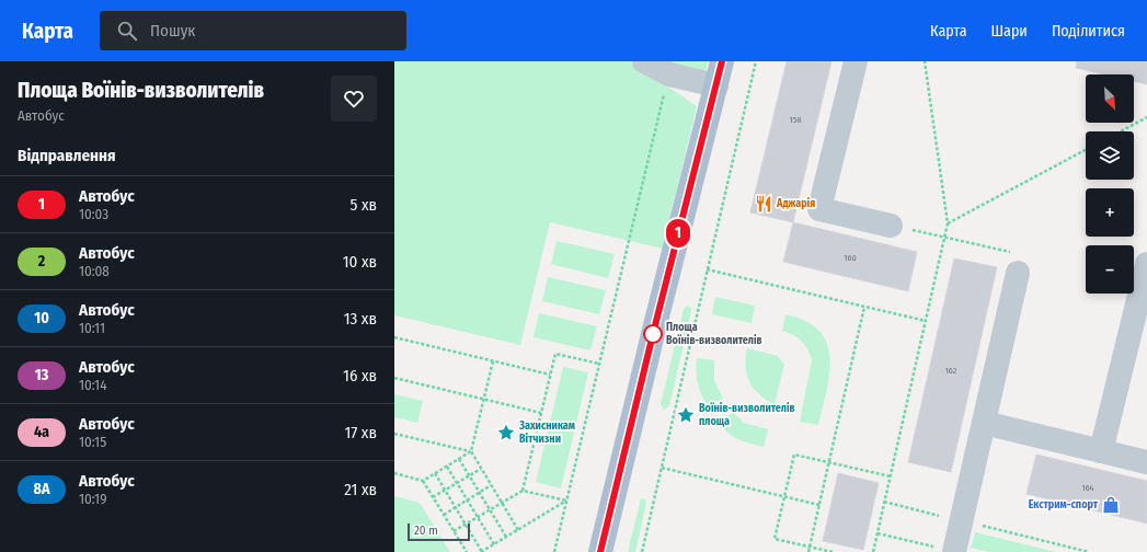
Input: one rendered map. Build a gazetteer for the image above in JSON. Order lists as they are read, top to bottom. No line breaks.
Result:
{"places":{"restaurant":["Аджарія"],"other":["Площа Воїнів-визволителів"],"place":["Воїнів-визволителів площа","Захисникам Вітчизни"],"shop":["Екстрим-спорт"]},"lines":["bus line 1"],"house_numbers":["158","160","162","164"],"scale_bar":"20 m","north":"bottom right","page":{"header":"Карта","search":"Пошук","nav":["Карта","Шари","Поділитися"],"heading":[["Площа Воїнів-визволителів","Автобус"],"Відправлення"],"on_map":"1","map_buttons":["+","−"],"list":[{"mark":"1","name":"Автобус","note":"10:03","value":"5 хв"},{"mark":"2","name":"Автобус","note":"10:08","value":"10 хв"},{"mark":"10","name":"Автобус","note":"10:11","value":"13 хв"},{"mark":"13","name":"Автобус","note":"10:14","value":"16 хв"},{"mark":"4а","name":"Автобус","note":"10:15","value":"17 хв"},{"mark":"8А","name":"Автобус","note":"10:19","value":"21 хв"}],"scale":"20 m"}}
